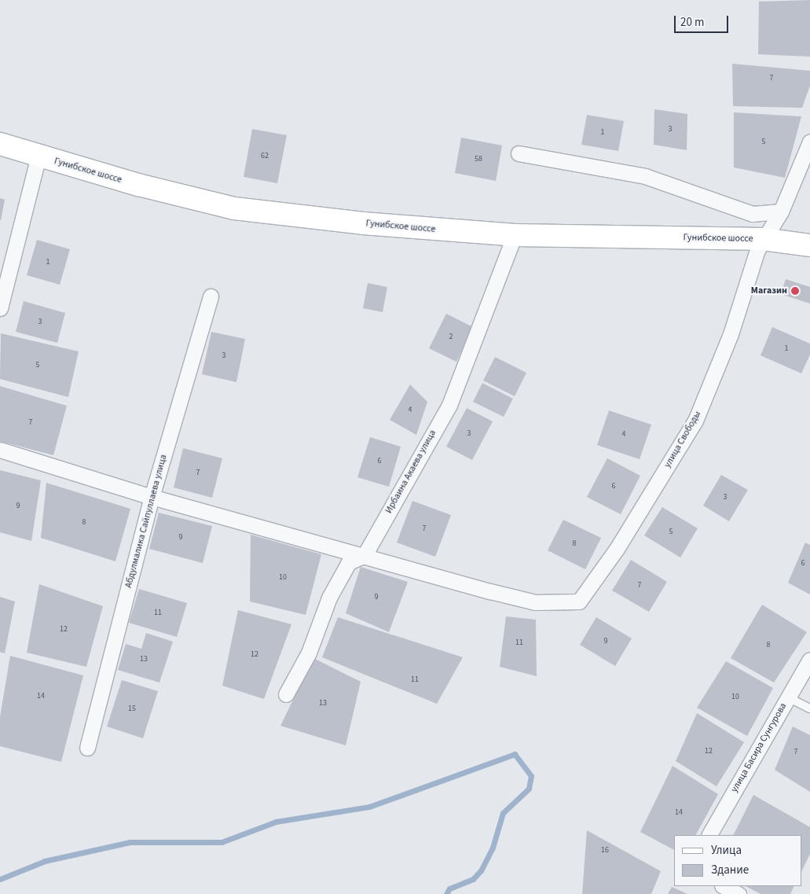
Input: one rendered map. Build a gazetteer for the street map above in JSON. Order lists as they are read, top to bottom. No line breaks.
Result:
{"streets":{"main road":["Гунибское шоссе"],"street":["улица Свободы","Ирбаина Акаева улица","Абдулмалика Сайпуллаева улица","улица Басира Сунгурова"]},"crossings":[["Гунибское шоссе","улица Свободы"],["Гунибское шоссе","Ирбаина Акаева улица"],["улица Свободы","Ирбаина Акаева улица"]],"places":["Магазин"],"house_numbers":["7","3","1","5","62","58","1","3","2","1","3","5","4","7","3","4","6","7","6","3","9","8","7","5","9","8","6","10","7","9","11","12","9","11","8","12","13","11","14","10","13","15","12","7","14","16"],"legend":["Улица","Здание"],"scale_bar":"20 m"}
